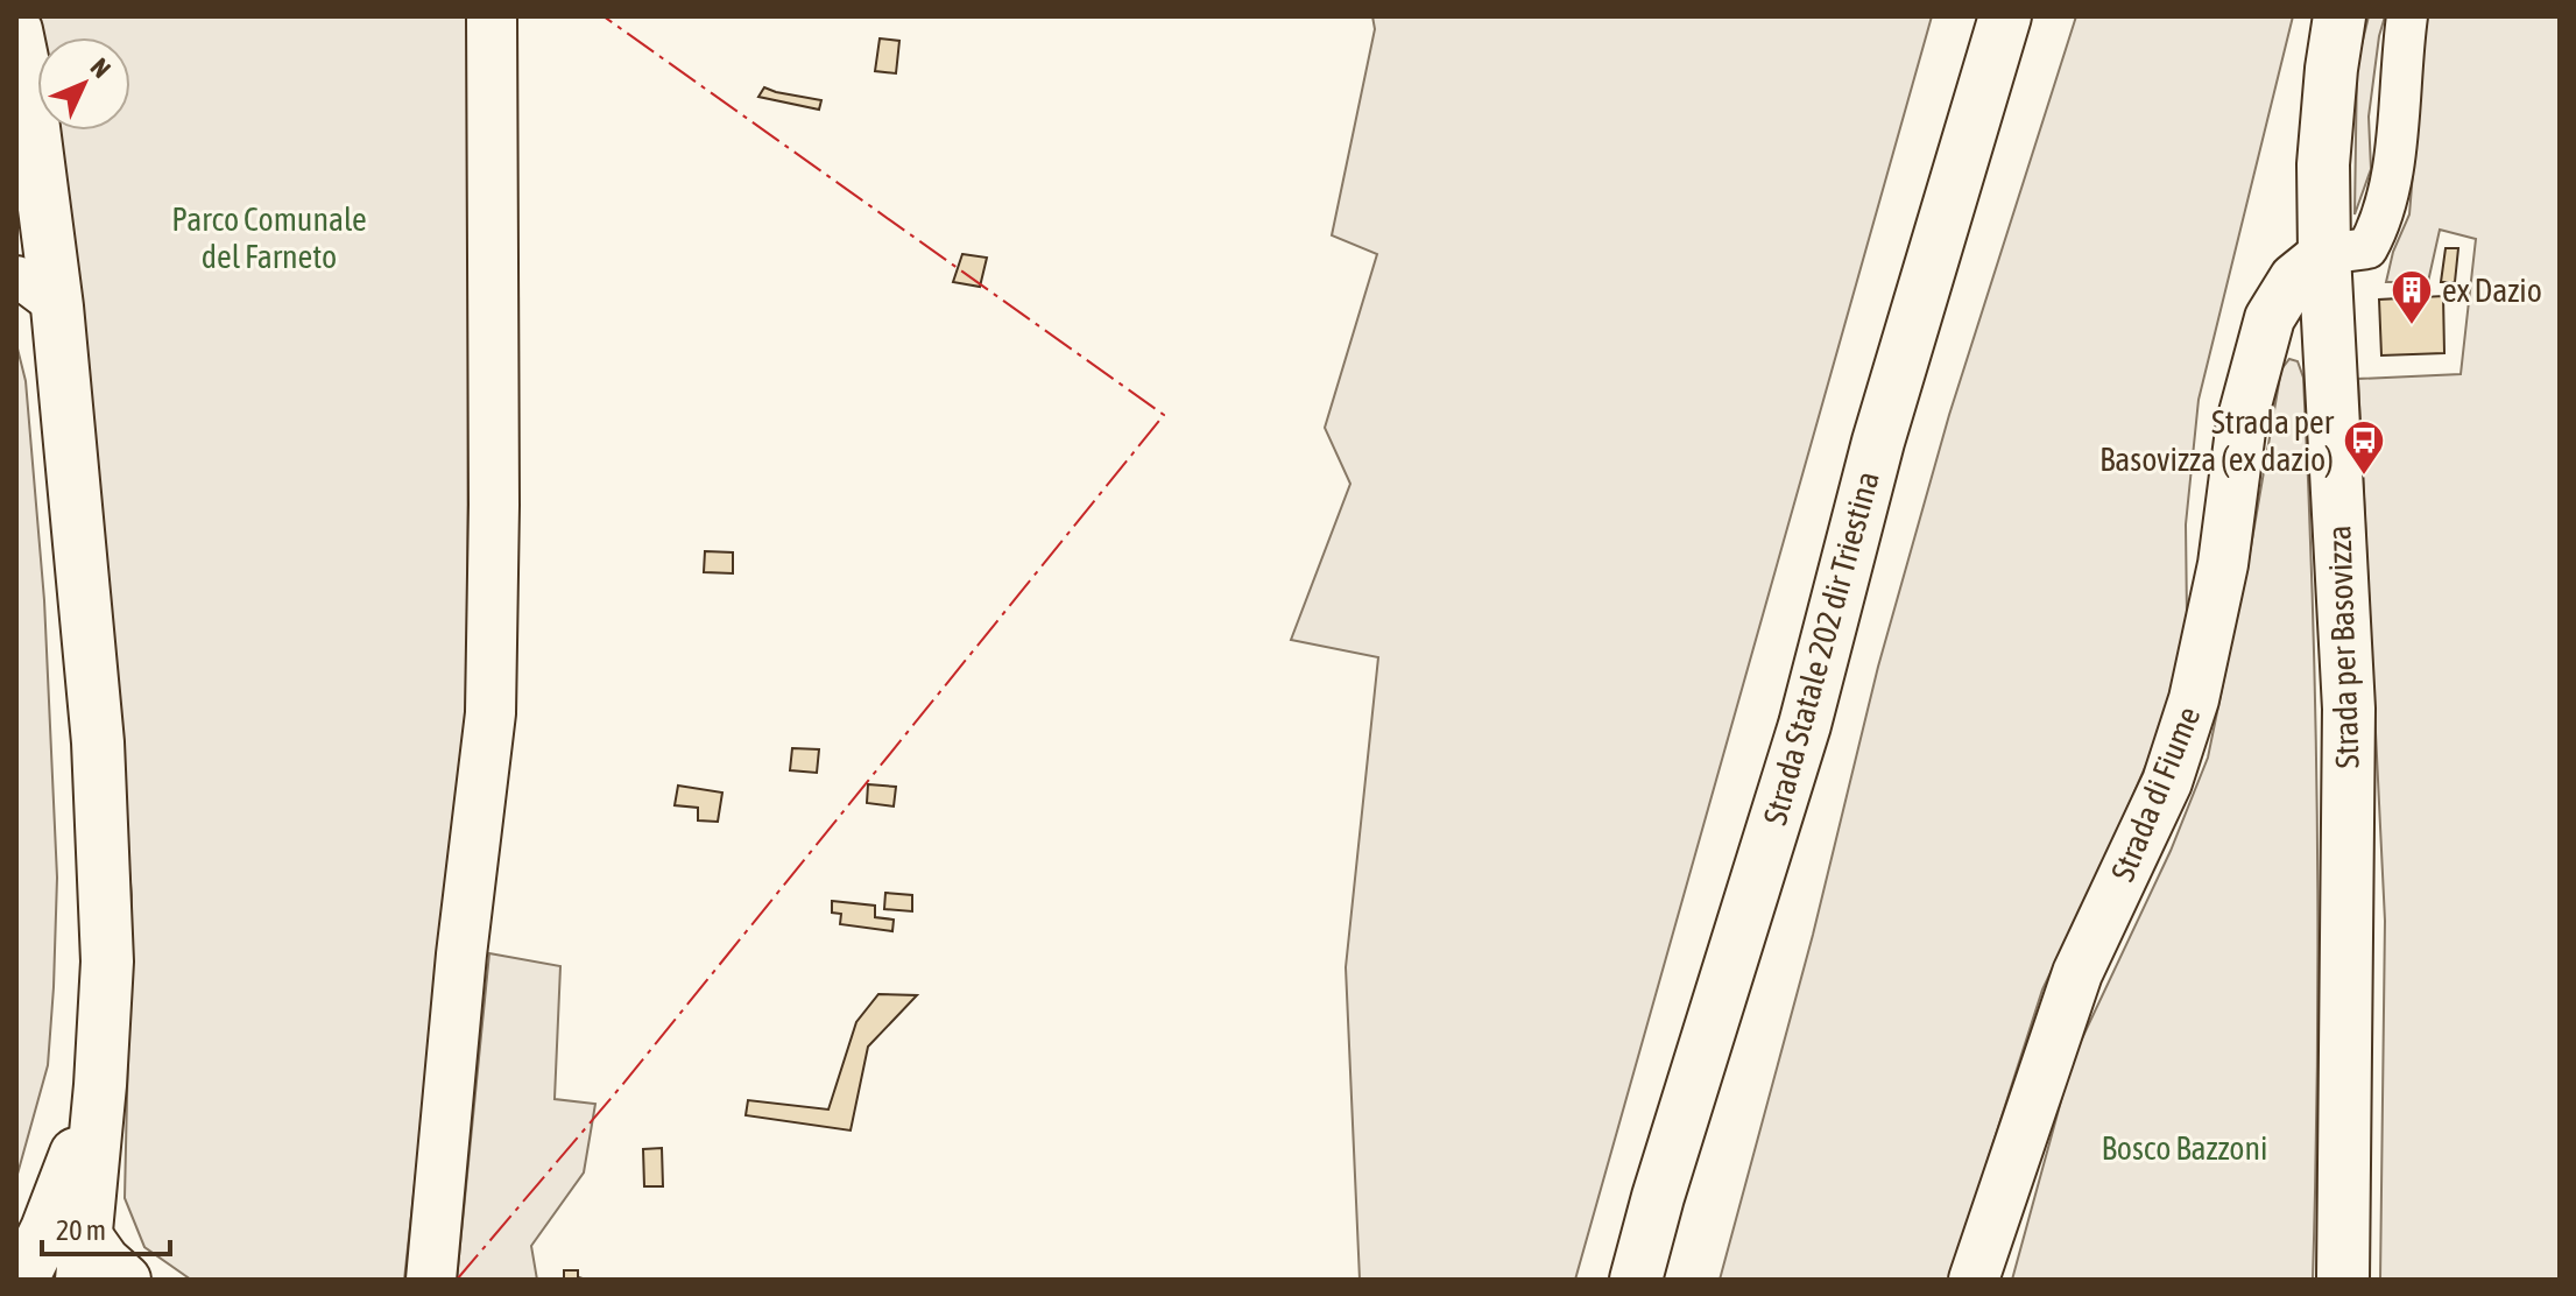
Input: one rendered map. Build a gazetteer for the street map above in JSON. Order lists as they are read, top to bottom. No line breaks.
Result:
{"streets":{"main road":["Strada per Basovizza","Strada Statale 202 dir Triestina"],"street":["Strada di Fiume"]},"crossings":[["Strada per Basovizza","Strada di Fiume"]],"parks":["Parco Comunale del Farneto","Bosco Bazzoni"],"places":{"building":["ex Dazio"],"bus stop":["Strada per Basovizza (ex dazio)"]},"scale_bar":"20 m","north":"top right"}
